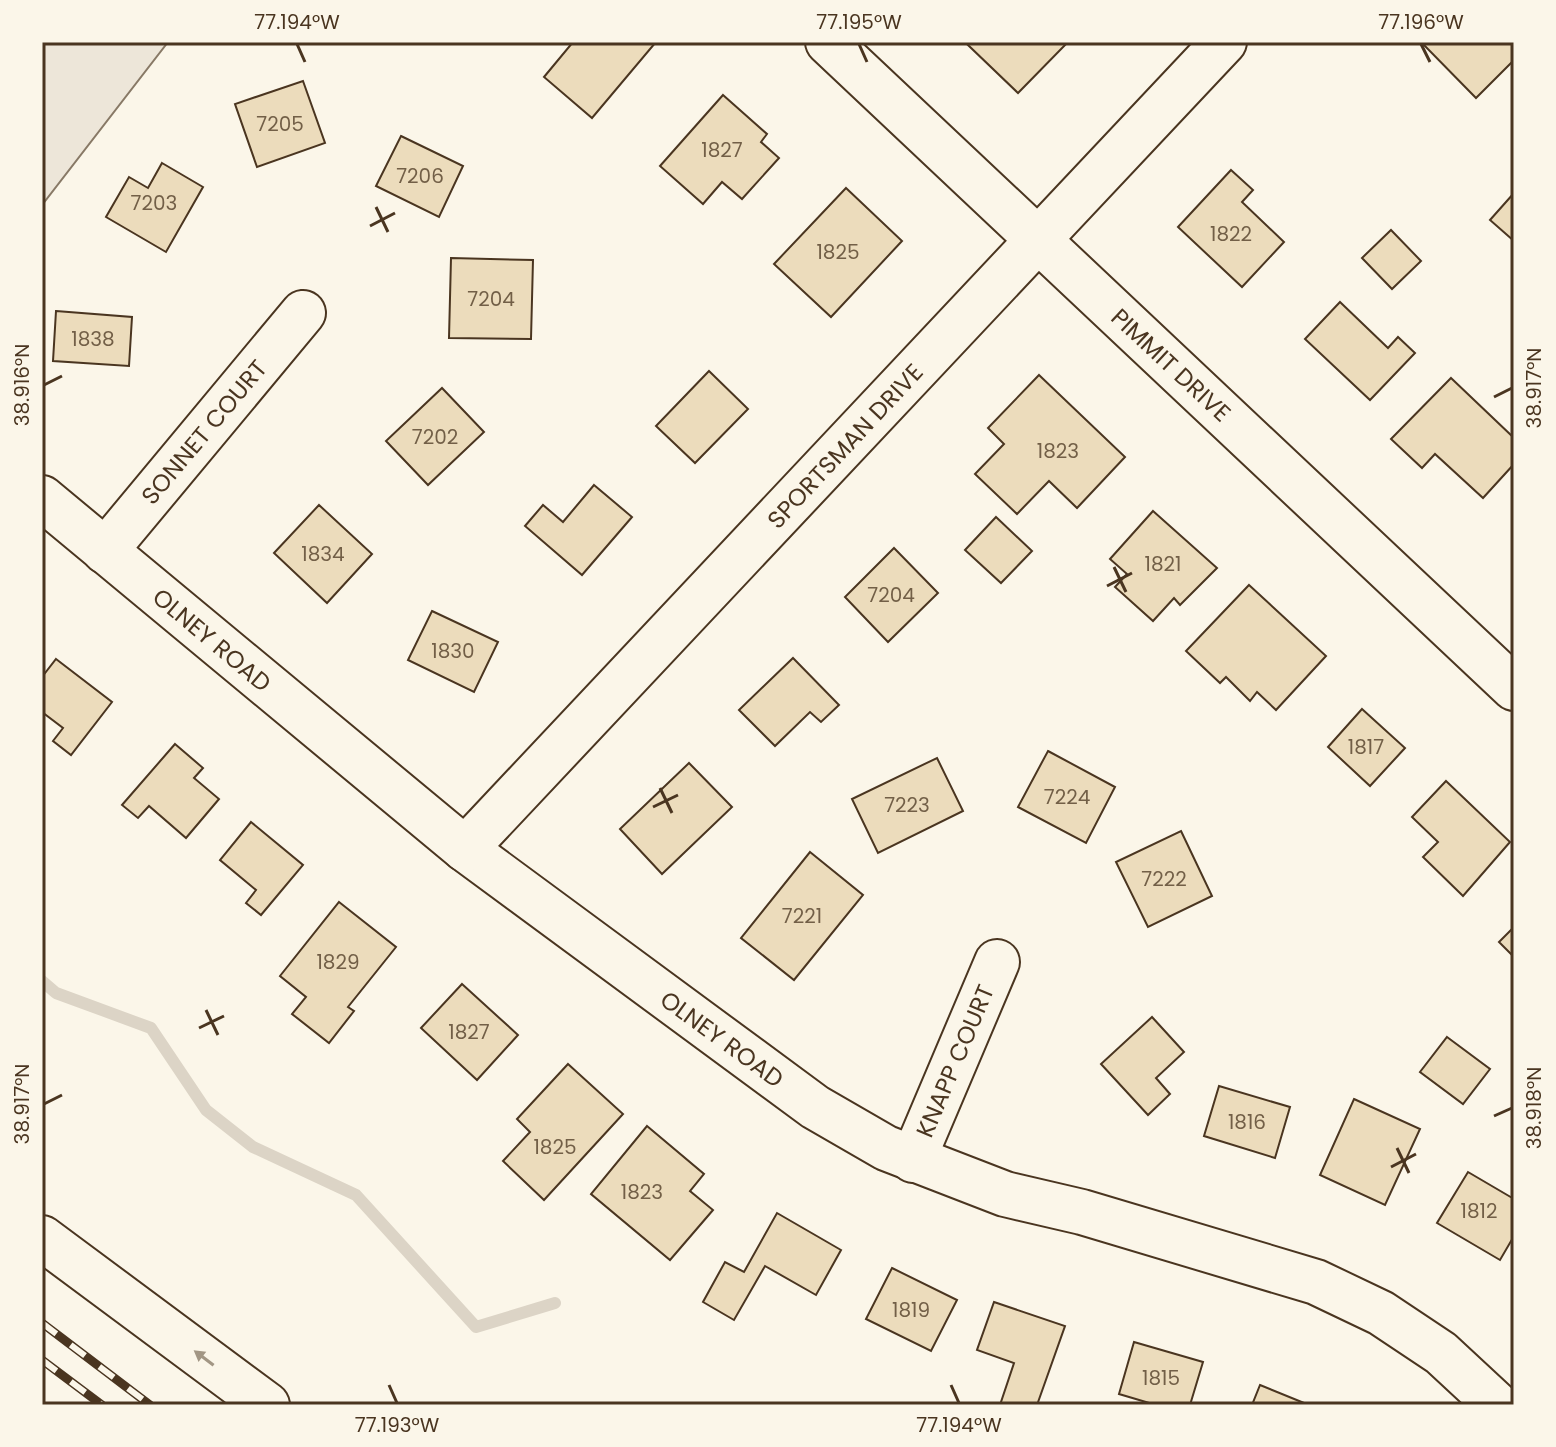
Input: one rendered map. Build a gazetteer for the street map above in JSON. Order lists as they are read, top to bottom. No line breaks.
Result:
{"streets":{"main road":["PIMMIT DRIVE","SONNET COURT","SPORTSMAN DRIVE","OLNEY ROAD","KNAPP COURT"]},"crossings":[["PIMMIT DRIVE","SPORTSMAN DRIVE"],["SONNET COURT","OLNEY ROAD"],["SPORTSMAN DRIVE","OLNEY ROAD"],["OLNEY ROAD","KNAPP COURT"]],"house_numbers":["7205","1827","7206","7203","1822","1825","7204","1838","7202","1823","1834","1821","7204","1830","1817","7224","7223","7222","7221","1829","1827","1816","1825","1823","1812","1819","1815"],"coordinates":["77.194°W","77.195°W","77.196°W","38.916°N","38.917°N","38.918°N","77.193°W"]}
